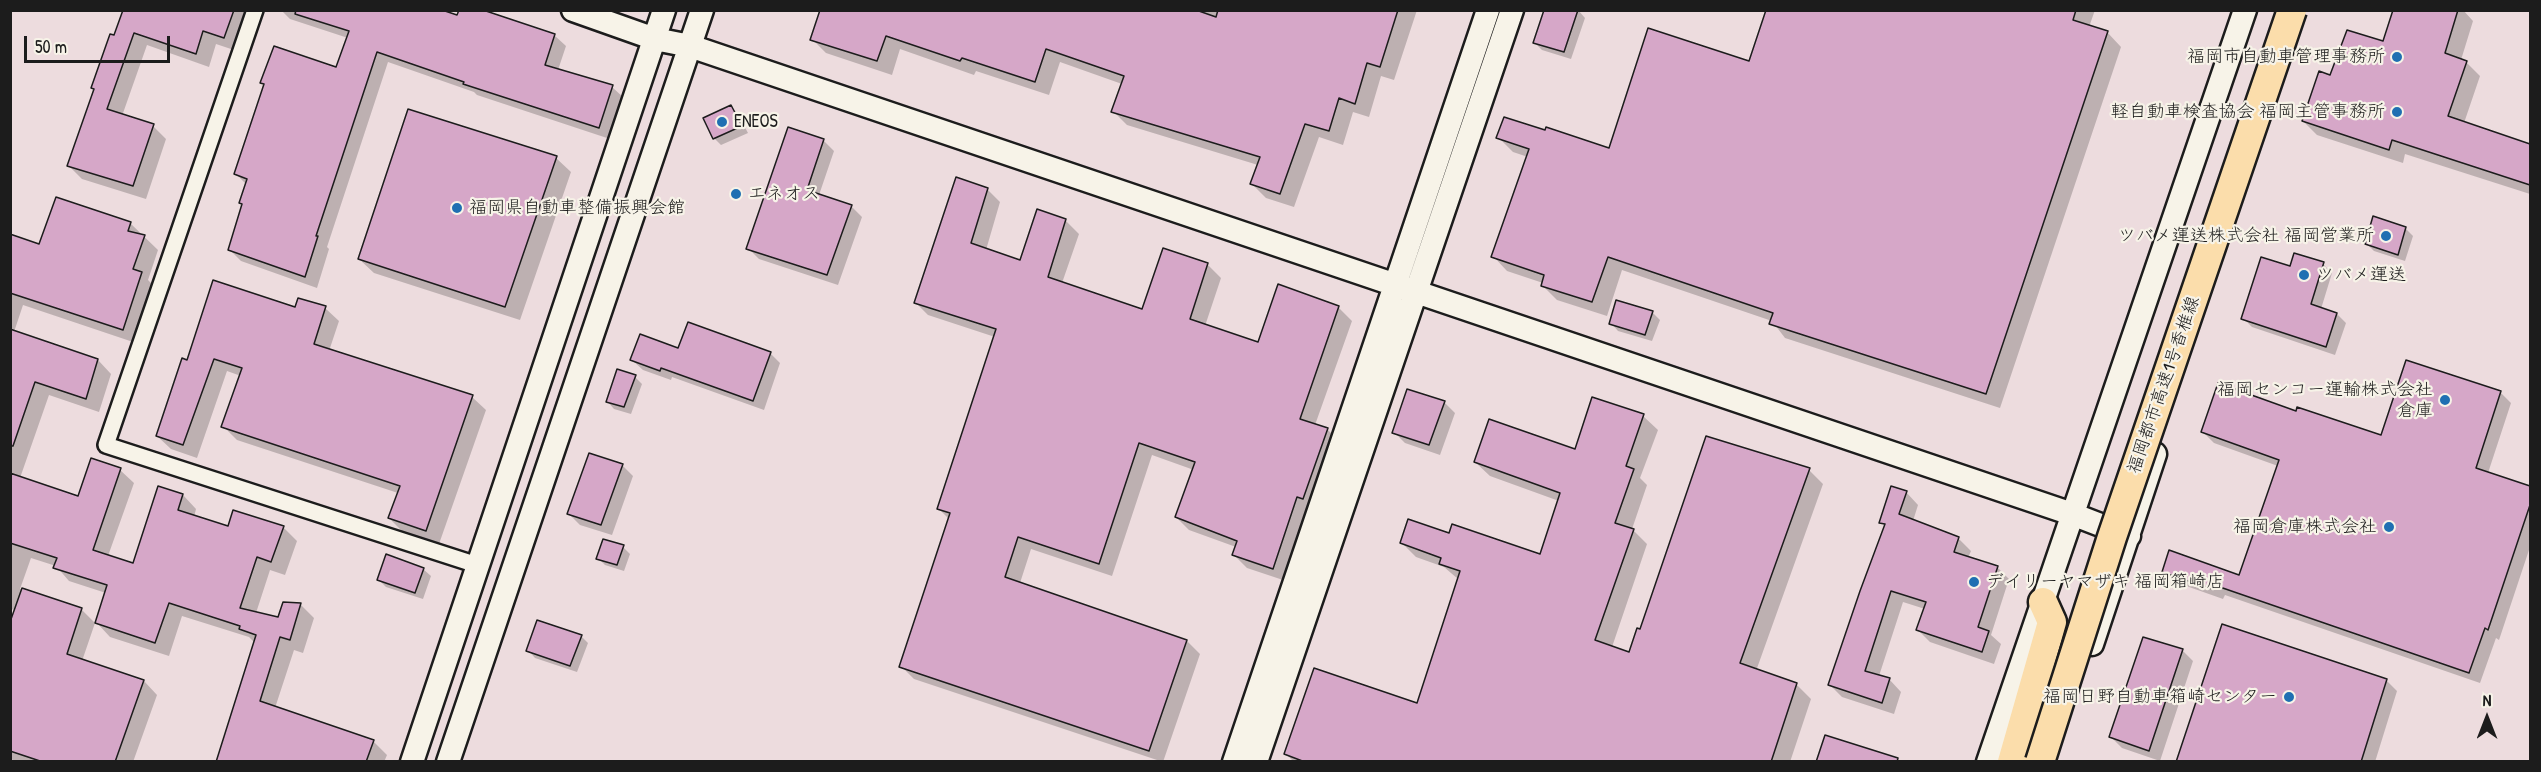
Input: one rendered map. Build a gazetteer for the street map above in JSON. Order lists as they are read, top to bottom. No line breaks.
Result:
{"streets":{"highway":["福岡都市高速1号香椎線"]},"places":["福岡市自動車管理事務所","軽自動車検査協会 福岡主管事務所","ENEOS","エネオス","福岡県自動車整備振興会館","ツバメ運送株式会社 福岡営業所","ツバメ運送","福岡センコー運輸株式会社 倉庫","福岡倉庫株式会社","デイリーヤマザキ 福岡箱崎店","福岡日野自動車箱崎センター"],"scale_bar":"50 m","north":"top"}
